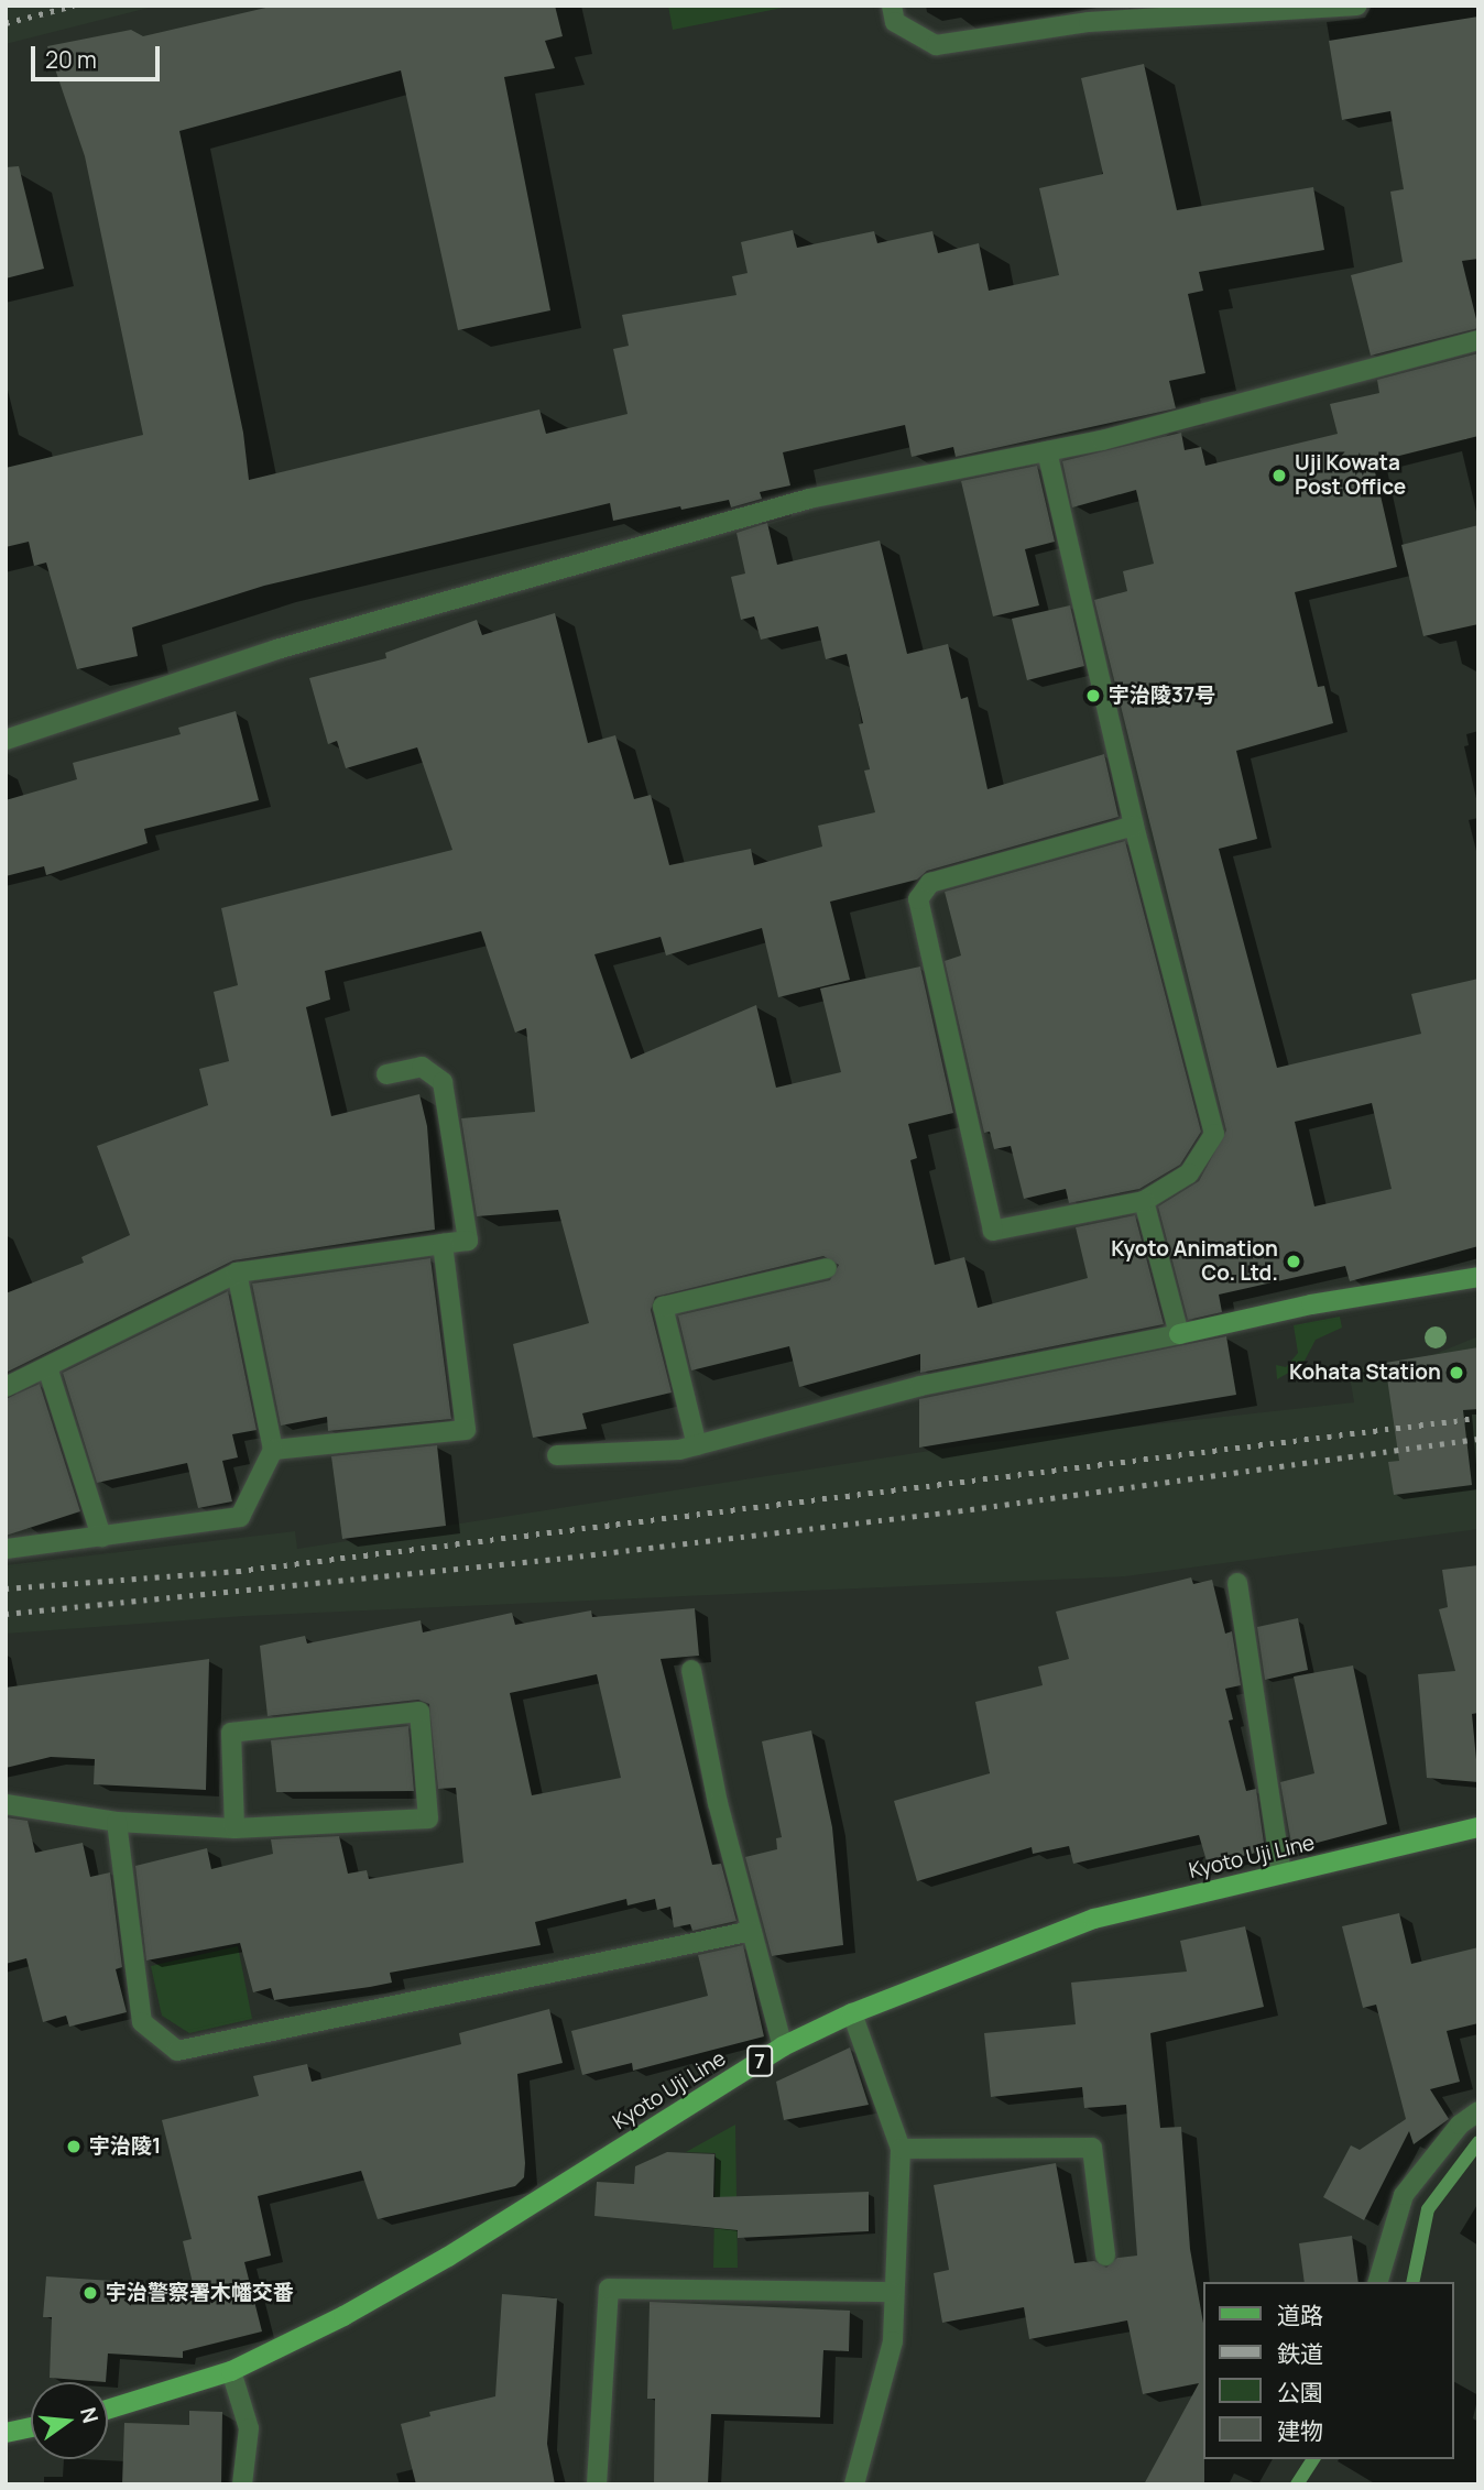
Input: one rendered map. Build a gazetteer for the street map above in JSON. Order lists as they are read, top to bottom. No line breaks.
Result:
{"streets":{"main road":["Kyoto Uji Line","7"]},"places":["Uji Kowata Post Office","宇治陵37号","Kyoto Animation Co. Ltd.","Kohata Station","宇治陵1","宇治警察署木幡交番"],"legend":["道路","鉄道","公園","建物"],"scale_bar":"20 m","north":"right"}
